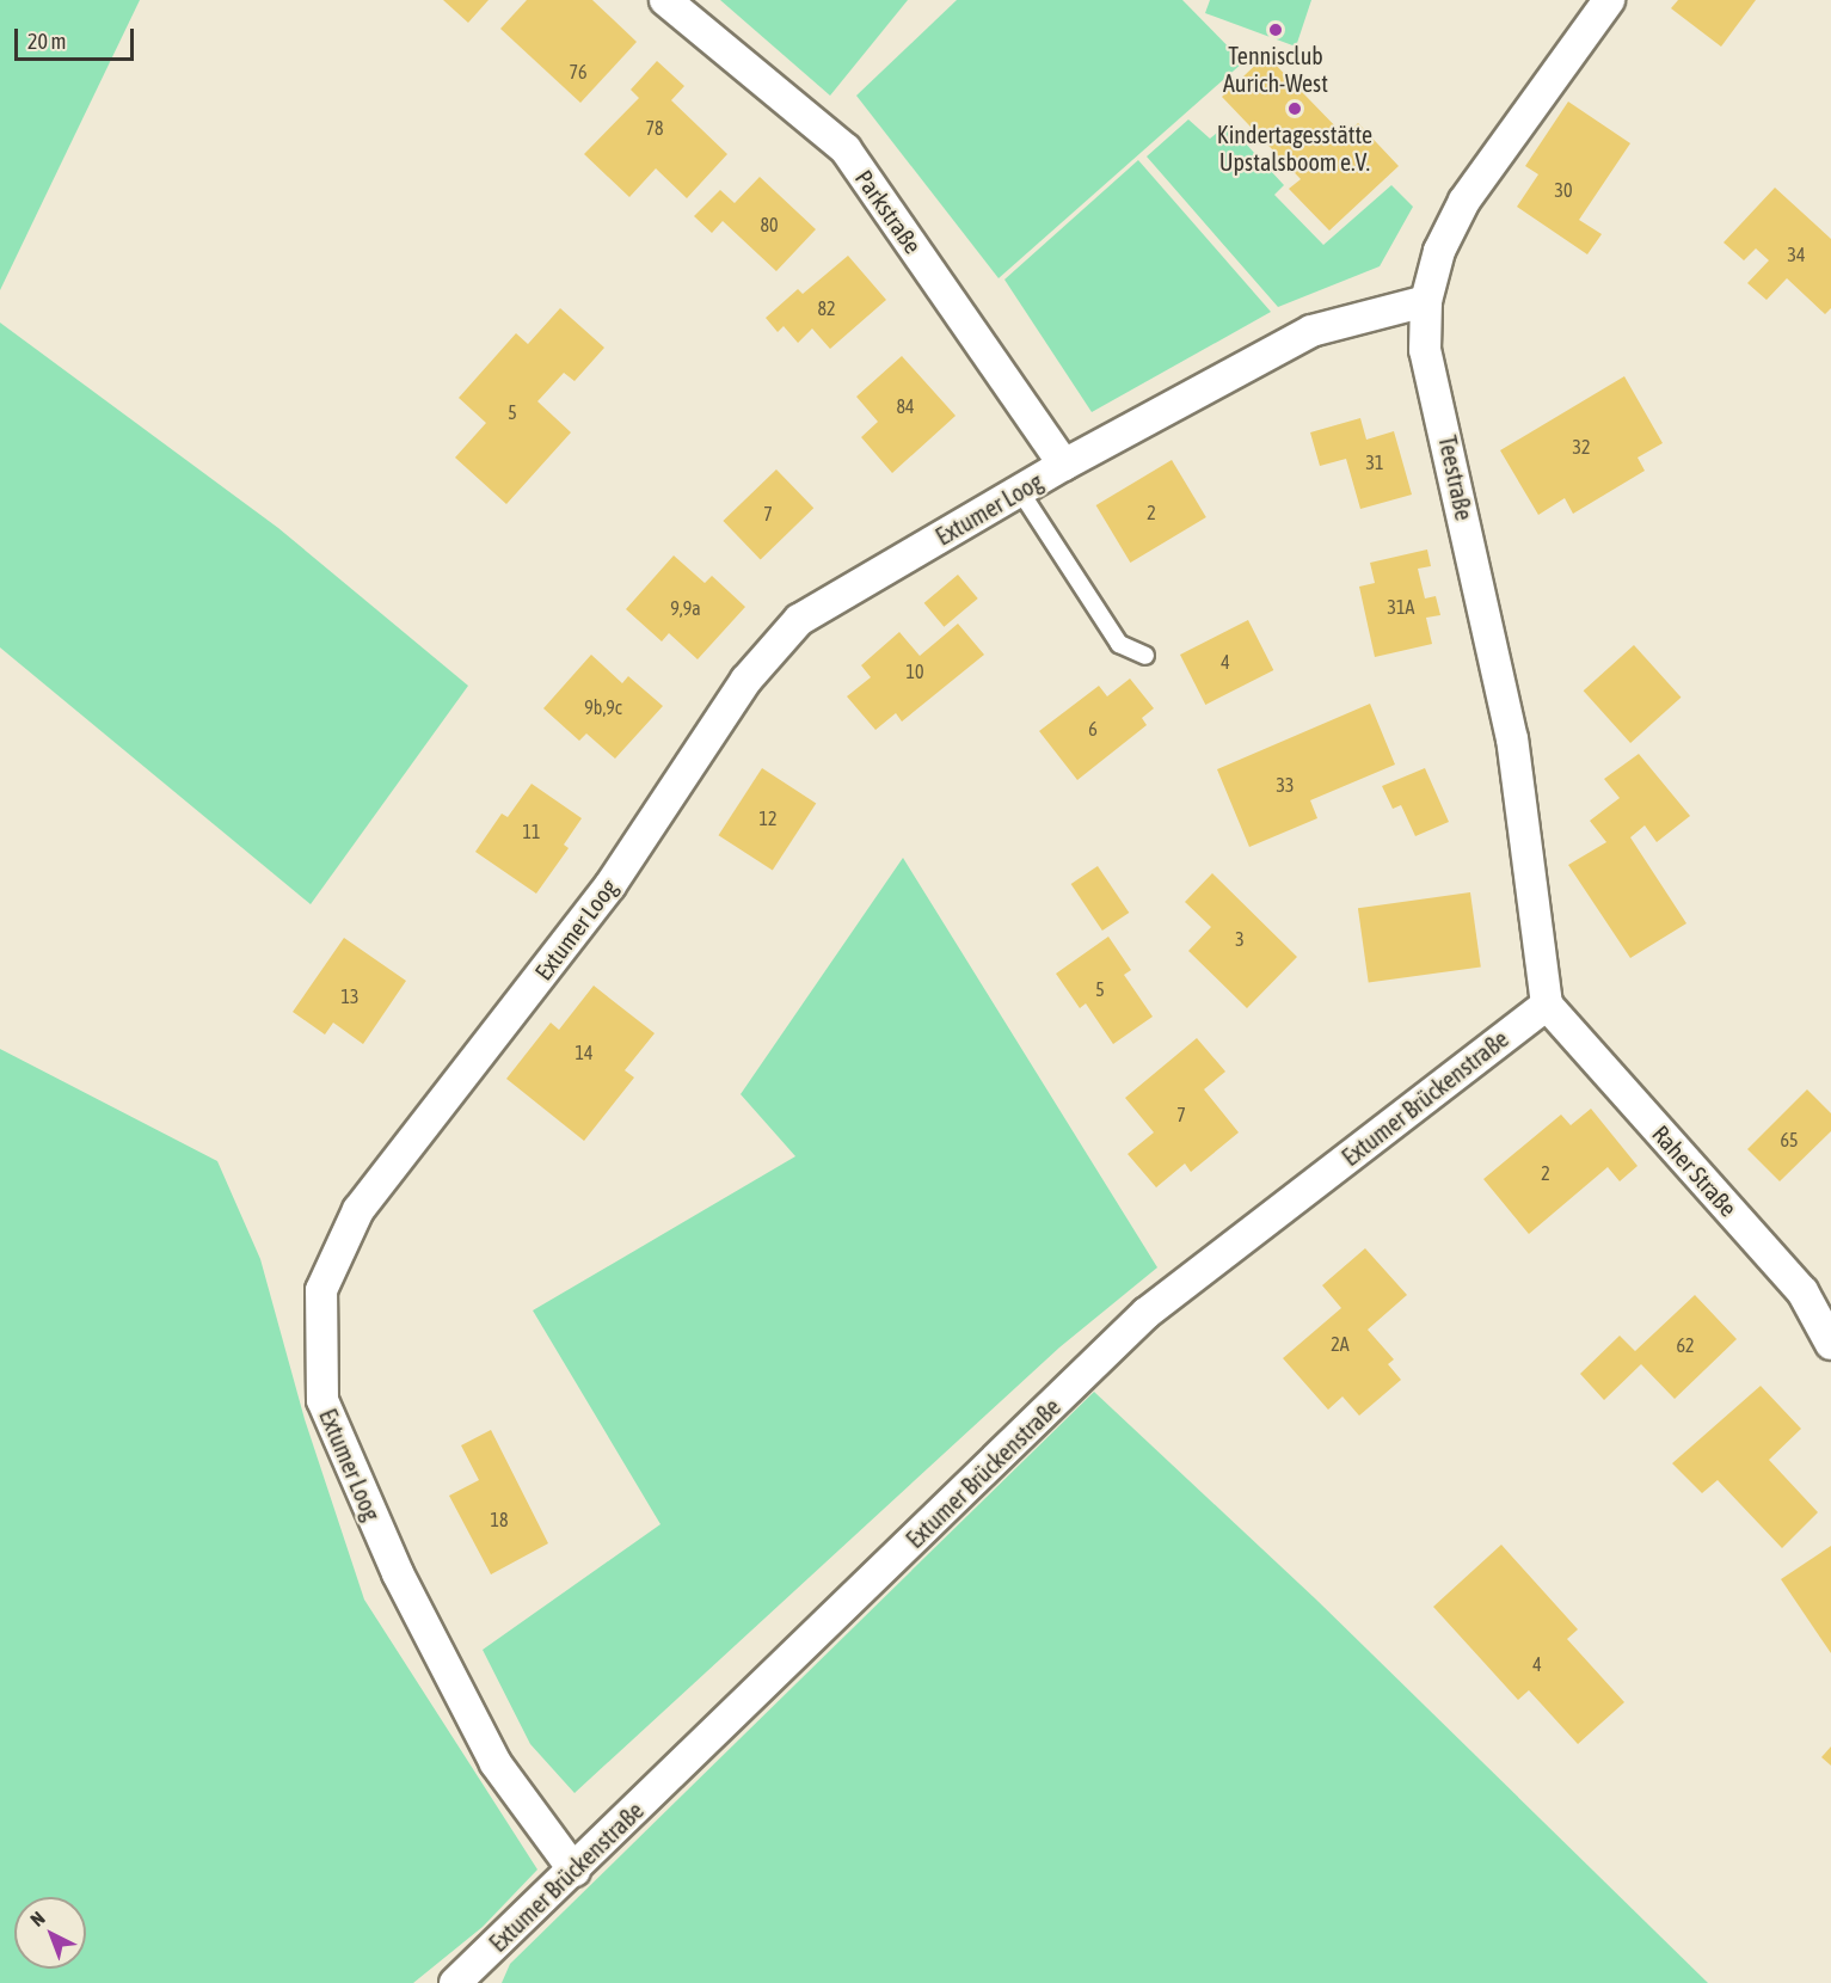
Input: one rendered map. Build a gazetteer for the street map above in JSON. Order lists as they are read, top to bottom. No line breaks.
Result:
{"streets":{"street":["Parkstraße","Teestraße","Extumer Loog","Extumer Brückenstraße","Raher Straße"]},"crossings":[["Parkstraße","Extumer Loog"],["Teestraße","Extumer Loog"],["Teestraße","Extumer Brückenstraße"],["Teestraße","Raher Straße"],["Extumer Loog","Extumer Brückenstraße"],["Extumer Brückenstraße","Raher Straße"]],"places":["Tennisclub Aurich-West","Kindertagesstätte Upstalsboom e.V."],"house_numbers":["76","78","30","80","34","82","84","5","32","31","2","7","31A","9,9a","4","10","9b,9c","6","33","12","11","3","5","13","14","7","65","2","2A","62","18","4"],"scale_bar":"20 m","north":"top left"}
